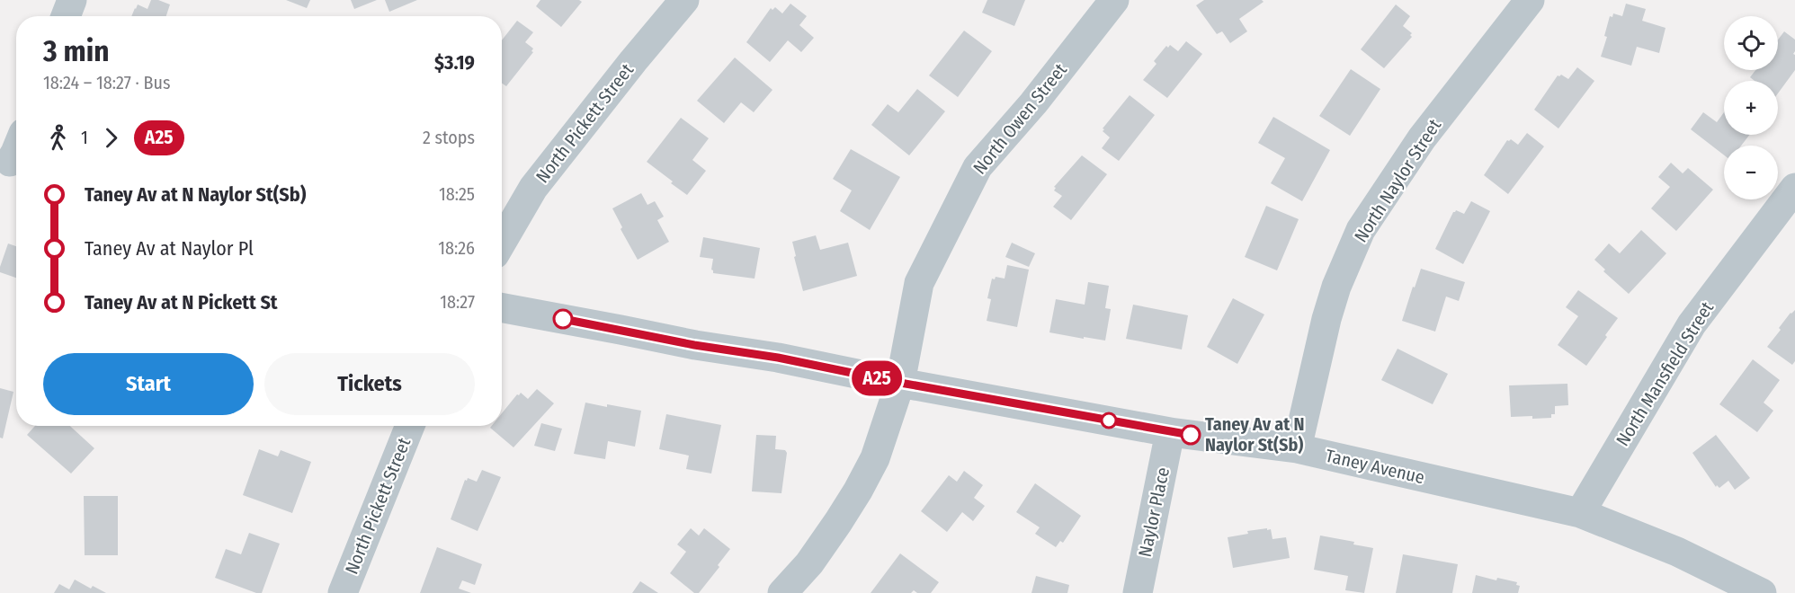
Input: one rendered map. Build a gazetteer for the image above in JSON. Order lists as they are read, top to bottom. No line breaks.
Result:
{"streets":{"street":["North Owen Street","North Pickett Street","North Naylor Street","North Mansfield Street","Taney Avenue","Naylor Place"]},"crossings":[["North Owen Street","Taney Avenue"],["North Naylor Street","Taney Avenue"],["North Mansfield Street","Taney Avenue"],["Taney Avenue","Naylor Place"]],"places":["Taney Av at N Naylor St(Sb)"],"lines":["bus line A25"],"page":{"on_map":"A25","map_buttons":["+","−"],"heading":["3 min","18:24 – 18:27 · Bus","$3.19"],"legs":["1","A25","2 stops"],"list":[{"name":"Taney Av at N Naylor St(Sb)","value":"18:25"},{"name":"Taney Av at Naylor Pl","value":"18:26"},{"name":"Taney Av at N Pickett St","value":"18:27"}],"buttons":["Start","Tickets"]}}
